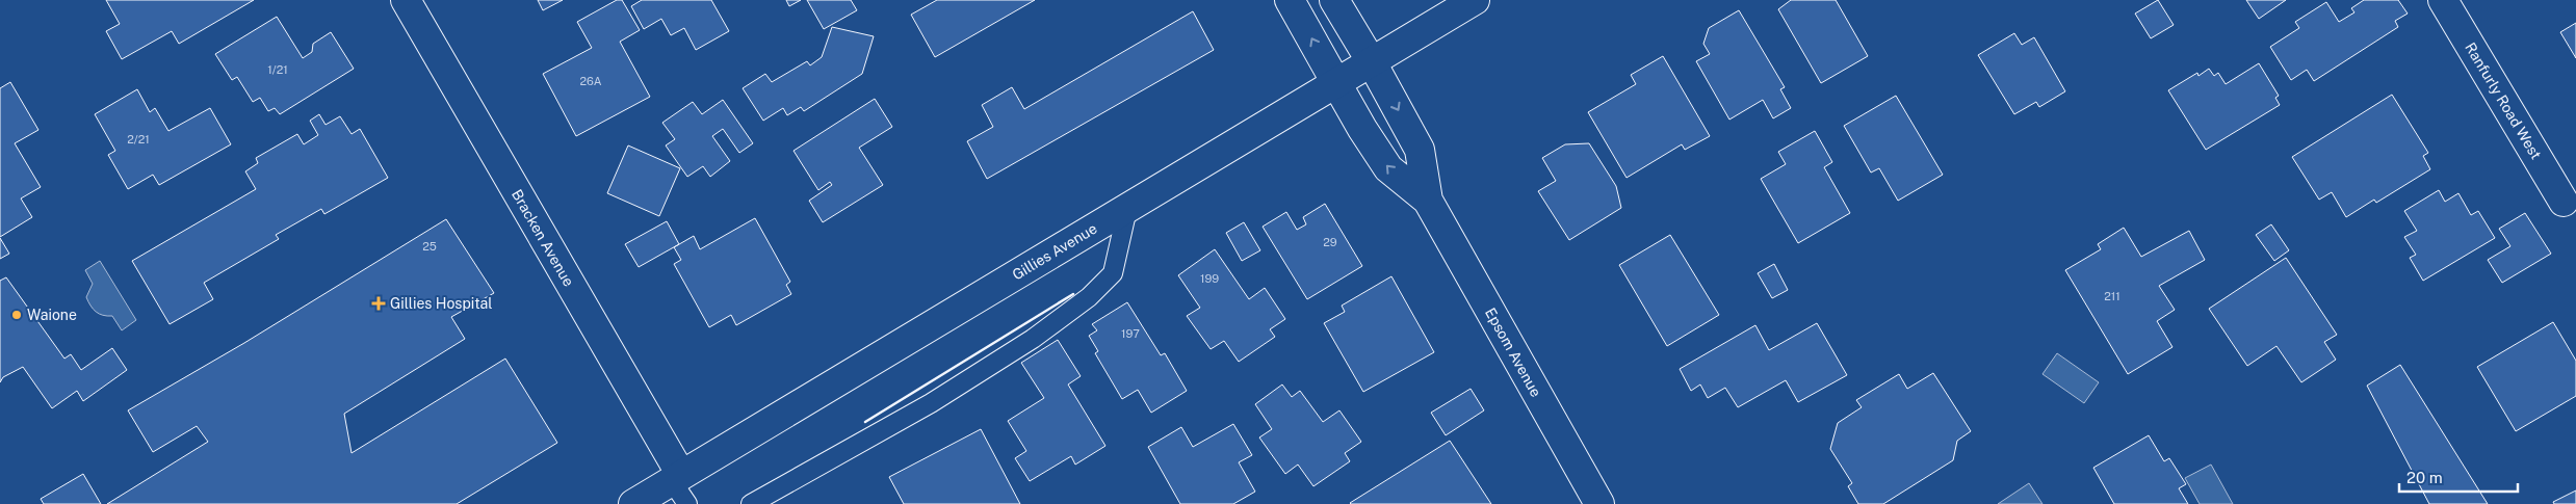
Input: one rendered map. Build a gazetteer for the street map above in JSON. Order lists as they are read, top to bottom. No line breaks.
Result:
{"streets":{"street":["Ranfurly Road West","Bracken Avenue","Gillies Avenue","Epsom Avenue"]},"crossings":[["Bracken Avenue","Gillies Avenue"],["Gillies Avenue","Epsom Avenue"]],"places":{"health":["Gillies Hospital"],"other":["Waione"]},"house_numbers":["1/21","26A","2/21","29","25","199","211","197"],"scale_bar":"20 m"}
